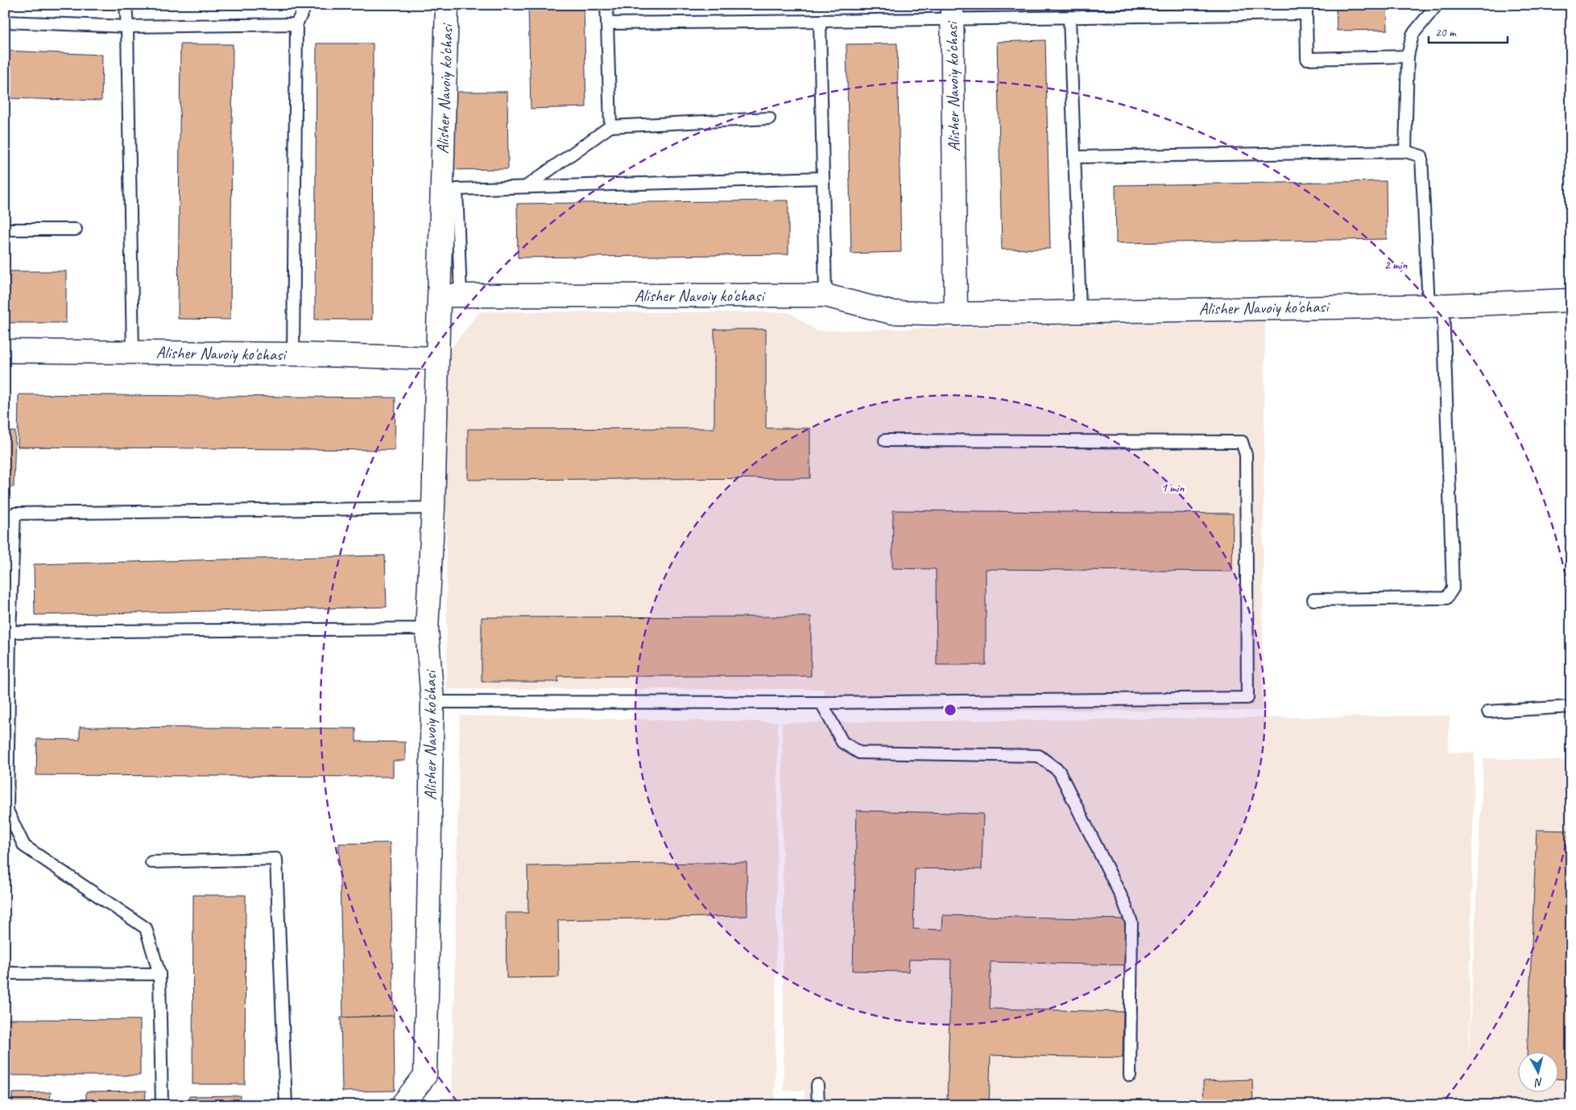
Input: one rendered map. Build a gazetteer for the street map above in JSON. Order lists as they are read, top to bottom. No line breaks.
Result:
{"streets":{"street":["Alisher Navoiy ko'chasi"]},"scale_bar":"20 m","north":"bottom","rings":["2 min","1 min"]}
